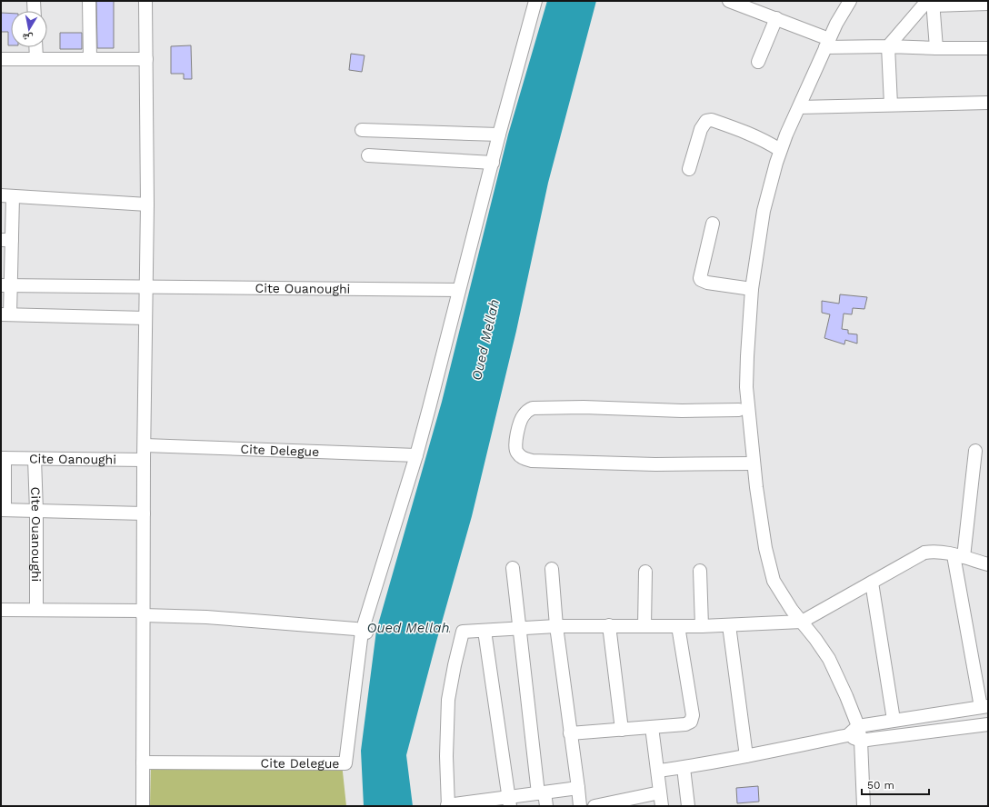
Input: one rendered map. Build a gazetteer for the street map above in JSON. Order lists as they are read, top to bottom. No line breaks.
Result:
{"streets":{"street":["Cite Ouanoughi","Cite Delegue","Cite Oanoughi"]},"crossings":[["Cite Ouanoughi","Cite Oanoughi"]],"water":["Oued Mellah"],"scale_bar":"50 m","north":"bottom"}
